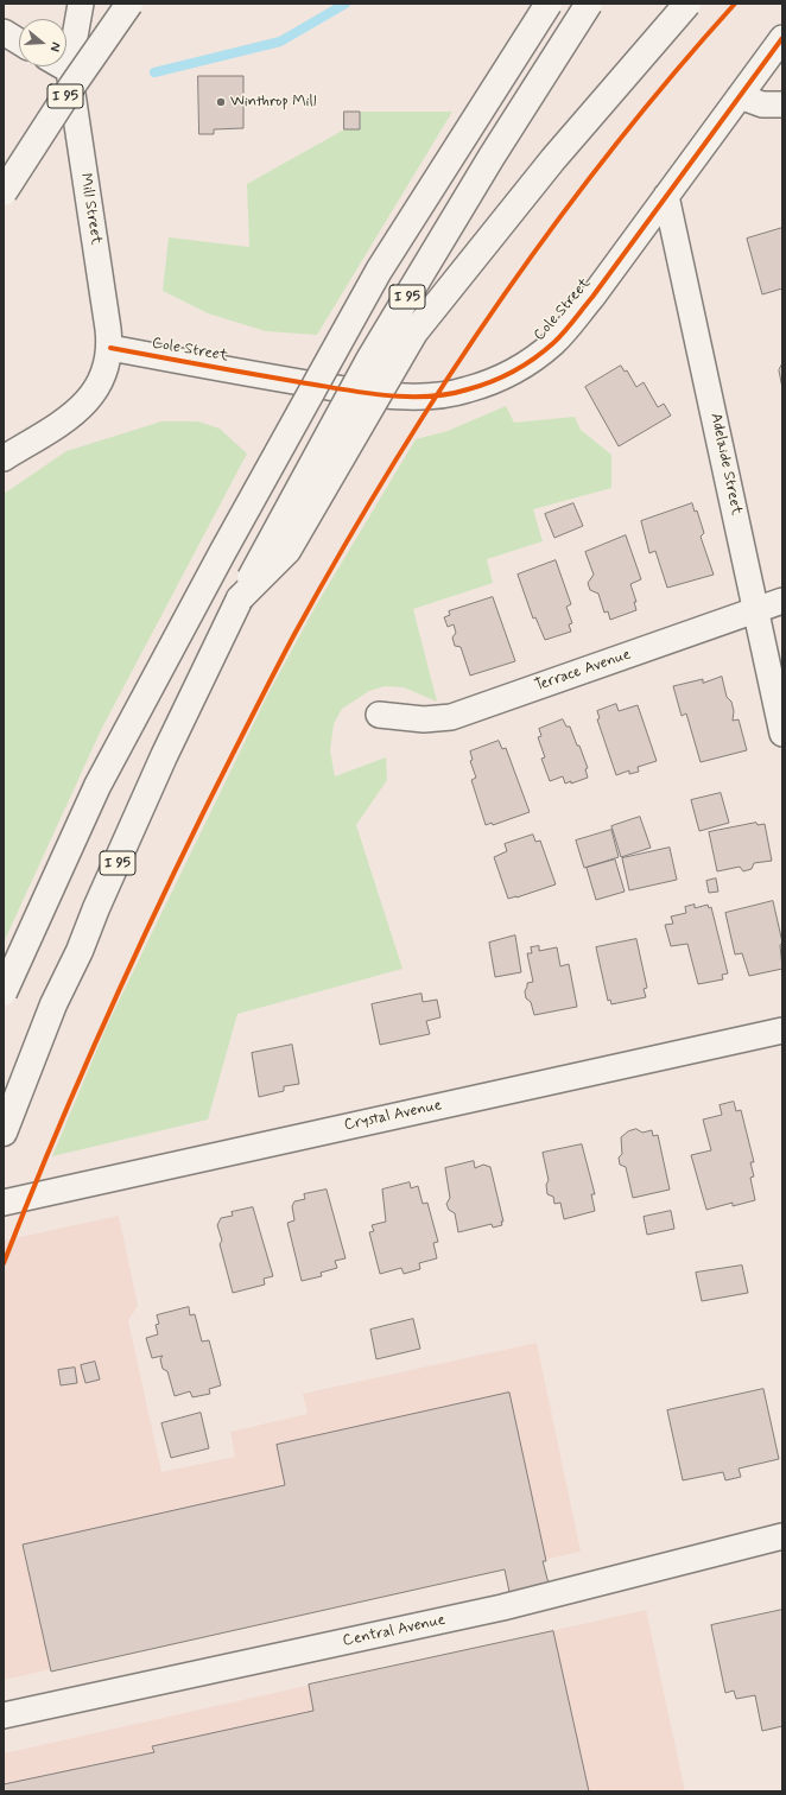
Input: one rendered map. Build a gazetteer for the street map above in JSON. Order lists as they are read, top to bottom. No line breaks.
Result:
{"streets":{"highway":["I 95"],"street":["Mill Street","Cole Street","Adelaide Street","Terrace Avenue","Crystal Avenue","Central Avenue"]},"crossings":[["Mill Street","Cole Street"],["Cole Street","Adelaide Street"],["Adelaide Street","Terrace Avenue"]],"places":["Winthrop Mill"],"north":"right"}
